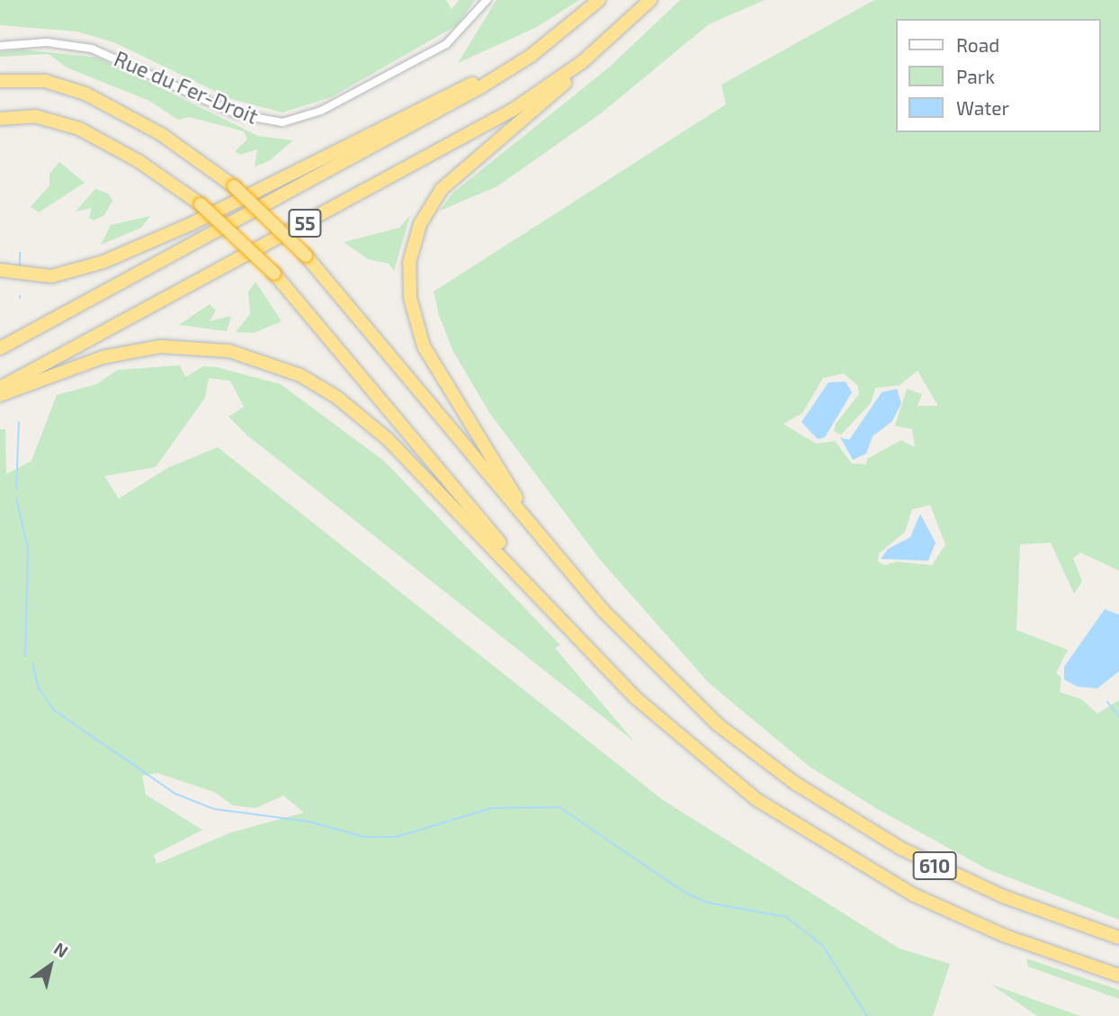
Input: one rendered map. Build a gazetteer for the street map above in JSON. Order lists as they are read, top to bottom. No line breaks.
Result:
{"streets":{"highway":["55","610"],"street":["Rue du Fer-Droit"]},"legend":["Road","Park","Water"],"north":"top right"}
